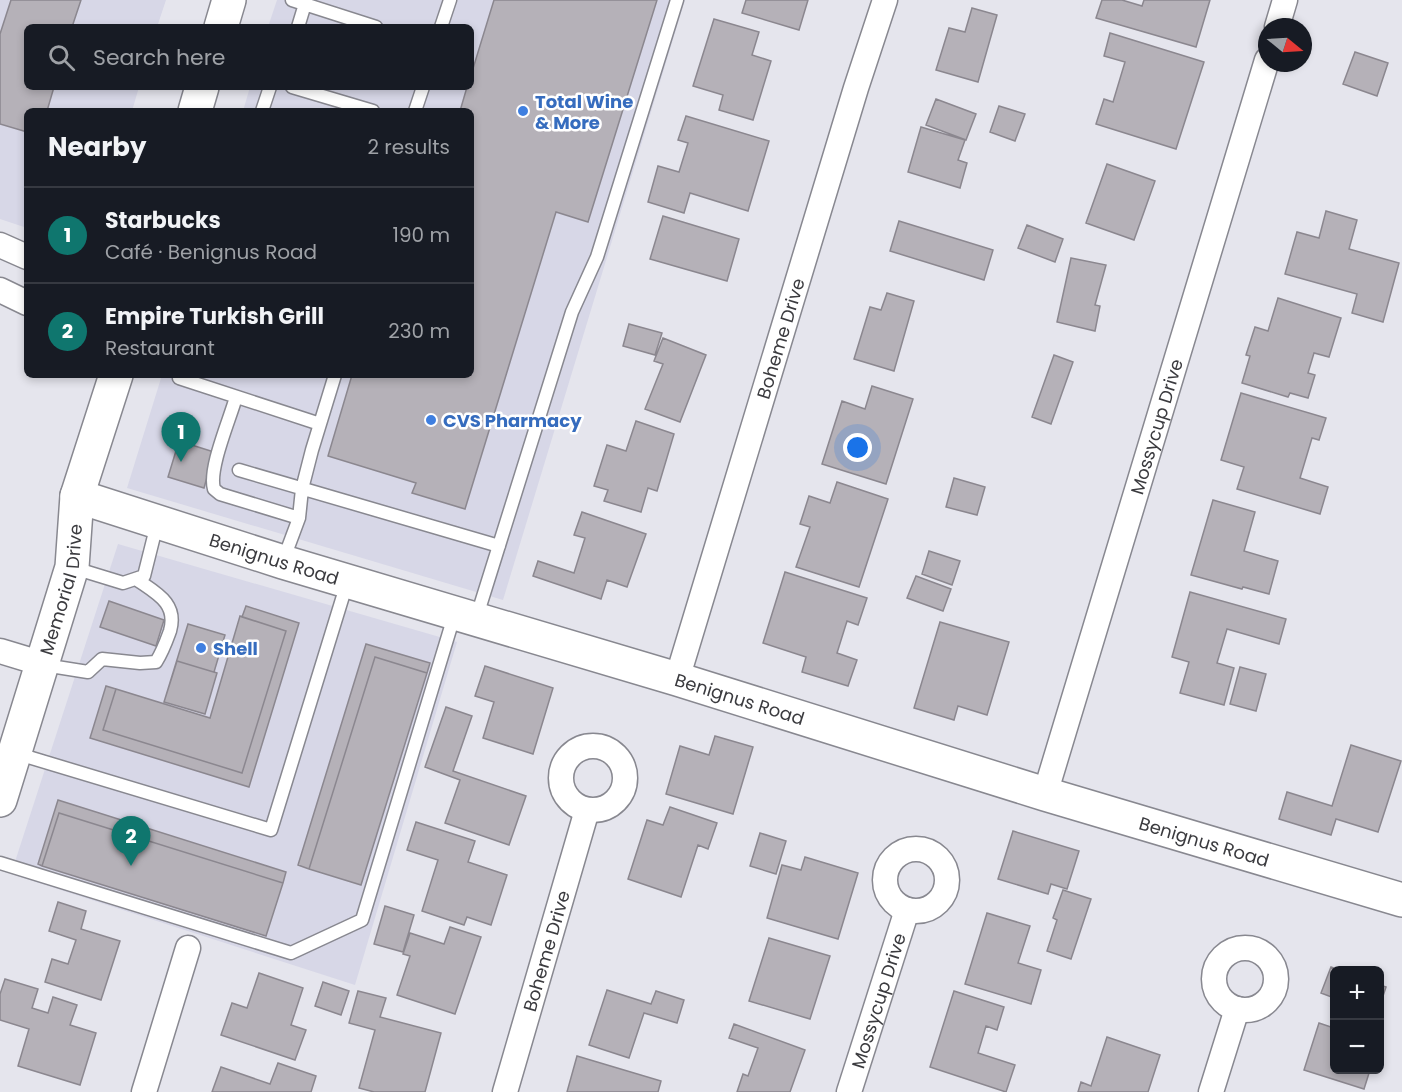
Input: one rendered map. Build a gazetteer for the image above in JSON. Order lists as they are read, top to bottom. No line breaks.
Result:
{"streets":{"street":["Boheme Drive","Mossycup Drive","Benignus Road","Memorial Drive"]},"crossings":[["Boheme Drive","Benignus Road"],["Mossycup Drive","Benignus Road"],["Benignus Road","Memorial Drive"]],"places":["Total Wine & More","CVS Pharmacy","Shell"],"north":"right","page":{"search":"Search here","heading":["Nearby","2 results"],"list":[{"mark":"1","name":"Starbucks","note":"Café · Benignus Road","value":"190 m"},{"mark":"2","name":"Empire Turkish Grill","note":"Restaurant","value":"230 m"}],"pins":["1","2"],"map_buttons":["+","−"]}}
